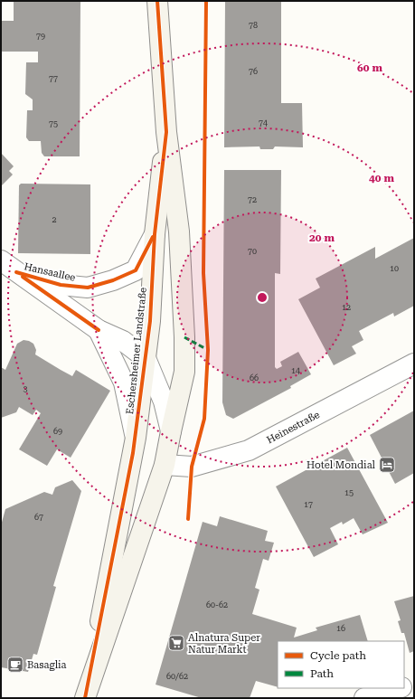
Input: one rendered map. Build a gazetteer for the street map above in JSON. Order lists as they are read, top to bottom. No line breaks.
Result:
{"streets":{"main road":["Eschersheimer Landstraße"],"street":["Hansaallee","Heinestraße"]},"crossings":[["Hansaallee","Eschersheimer Landstraße"],["Eschersheimer Landstraße","Heinestraße"]],"places":{"hotel":["Hotel Mondial"],"supermarket":["Alnatura Super Natur Markt"],"cafe":["Basaglia"]},"house_numbers":["78","79","76","77","74","75","72","2","70","10","12","14","66","3","69","15","17","67","60-62","16","60/62"],"legend":["Cycle path","Path"],"rings":["60 m","40 m","20 m"]}
